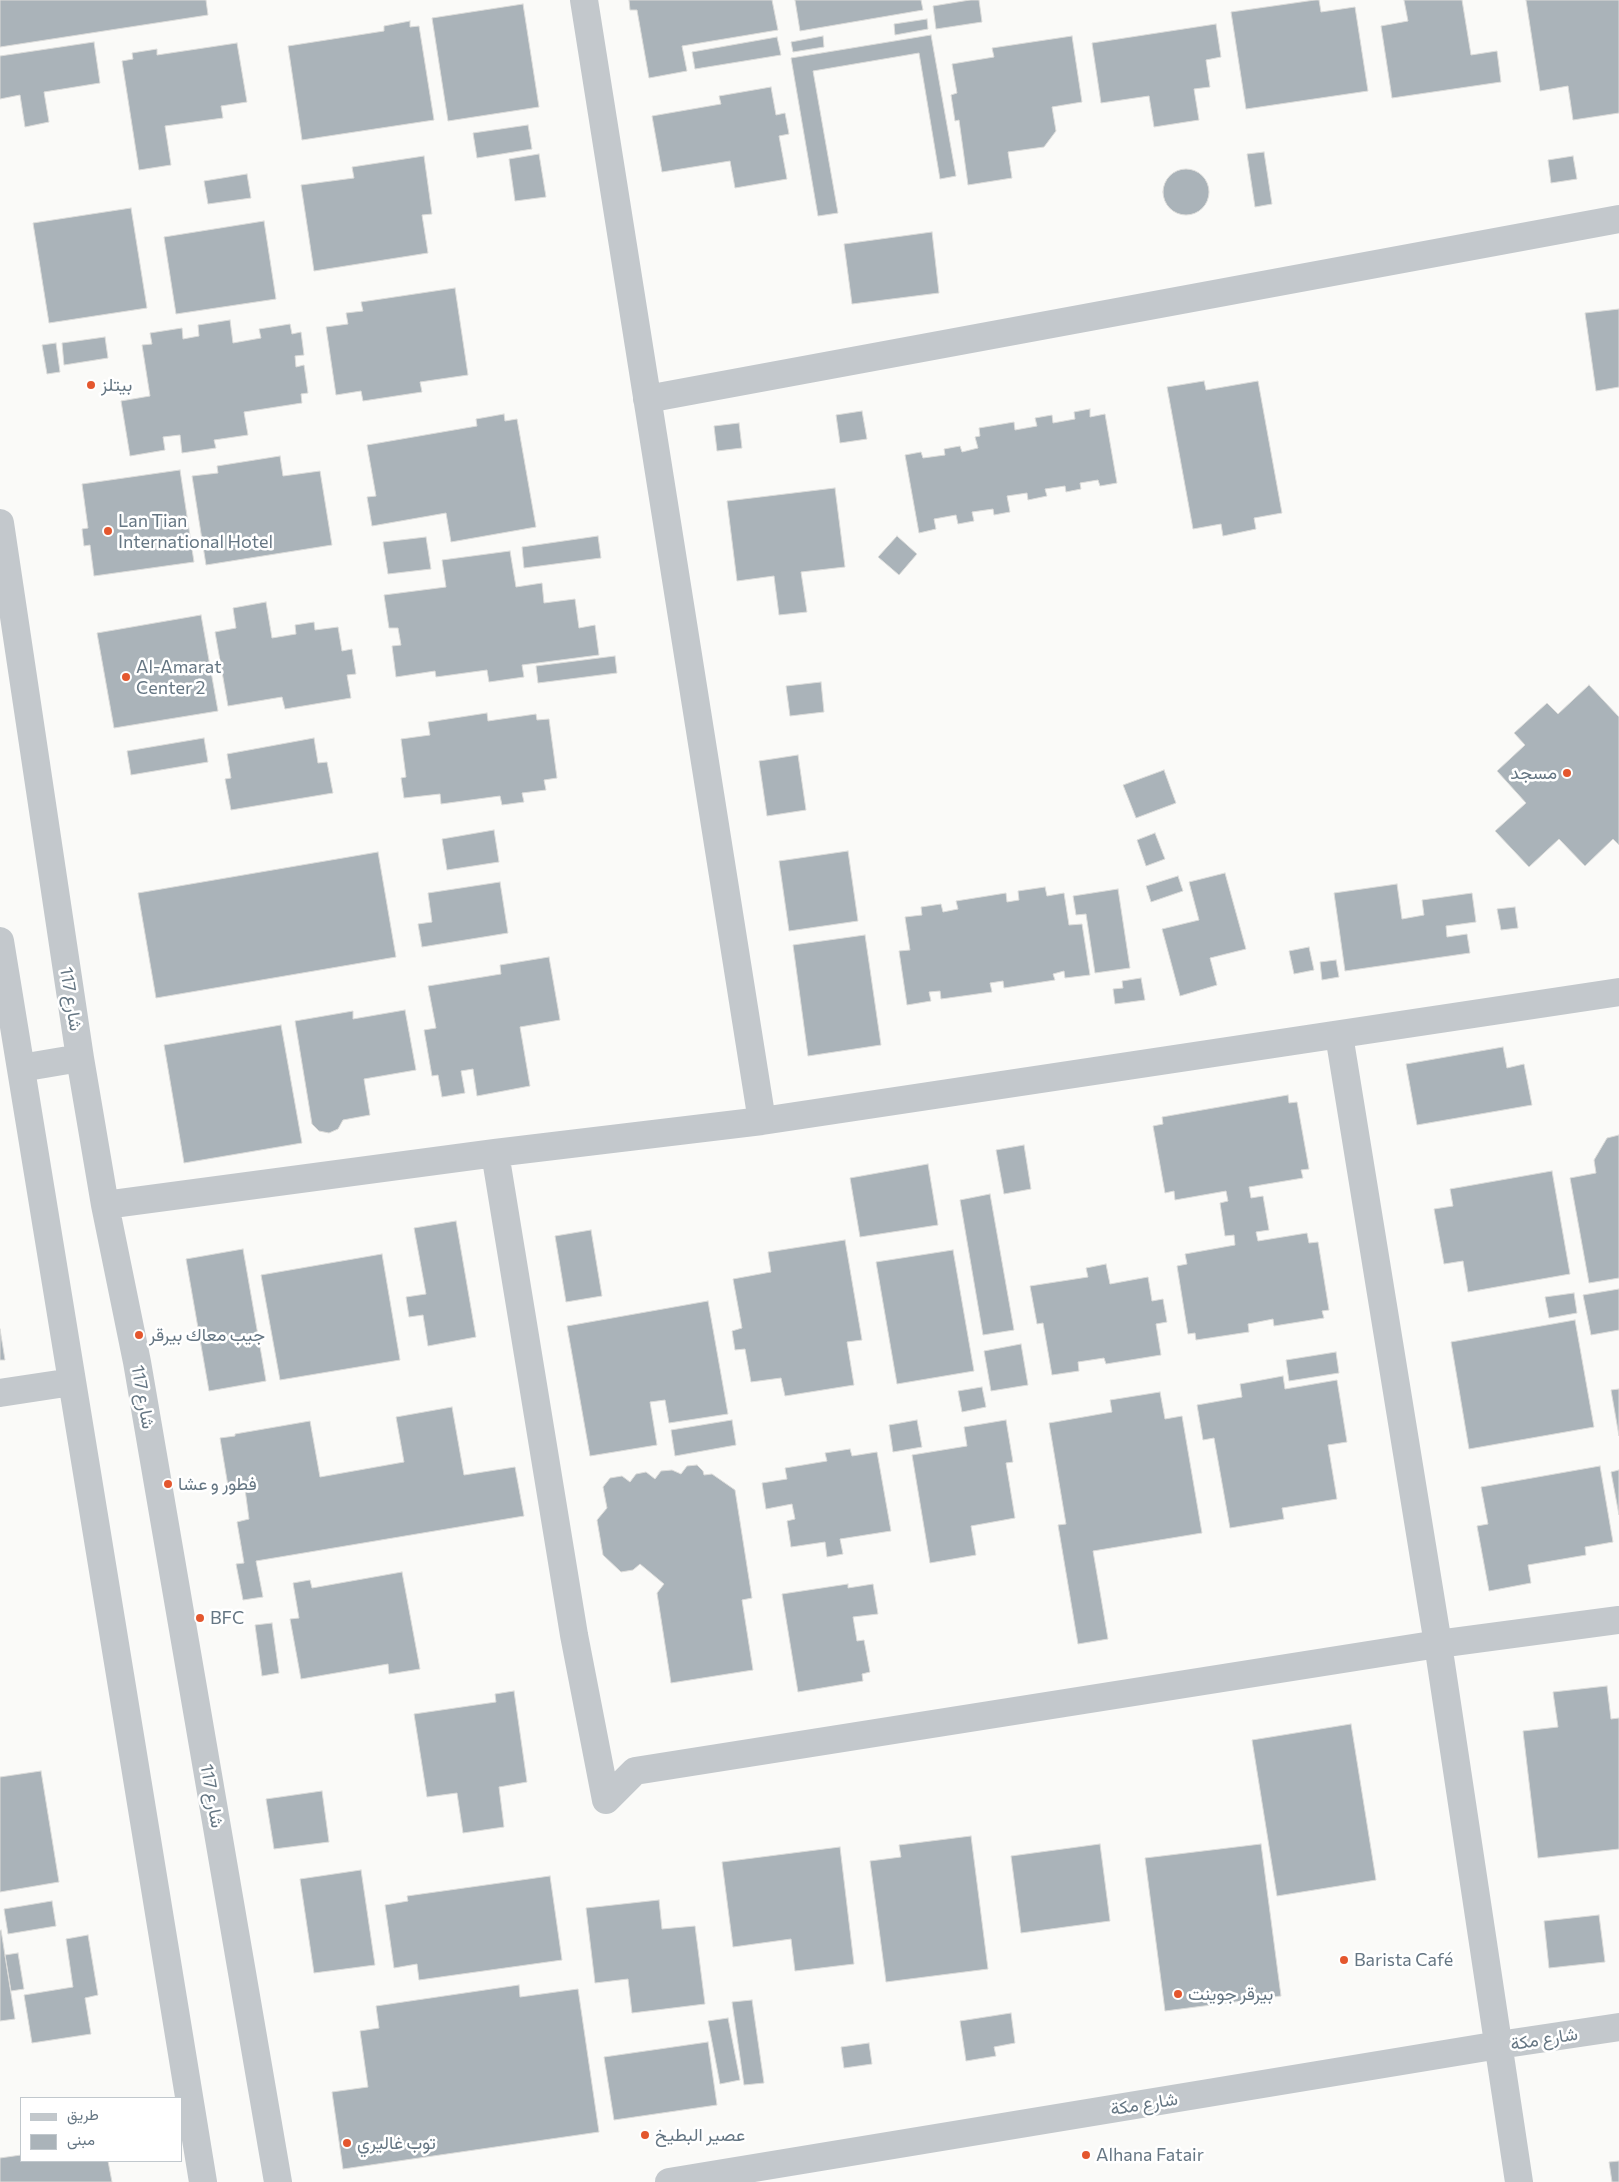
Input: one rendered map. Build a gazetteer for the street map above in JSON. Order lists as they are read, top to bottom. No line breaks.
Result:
{"streets":{"street":["شارع 117","شارع مكة"]},"places":["بيتلز","Lan Tian International Hotel","Al-Amarat Center 2","مسجد","جيب معاك بيرقر","فطور و عشا","BFC","Barista Café","بيرقر جوينت","عصير البطيخ","توب غاليري","Alhana Fatair"],"legend":["طريق","مبنى"]}
